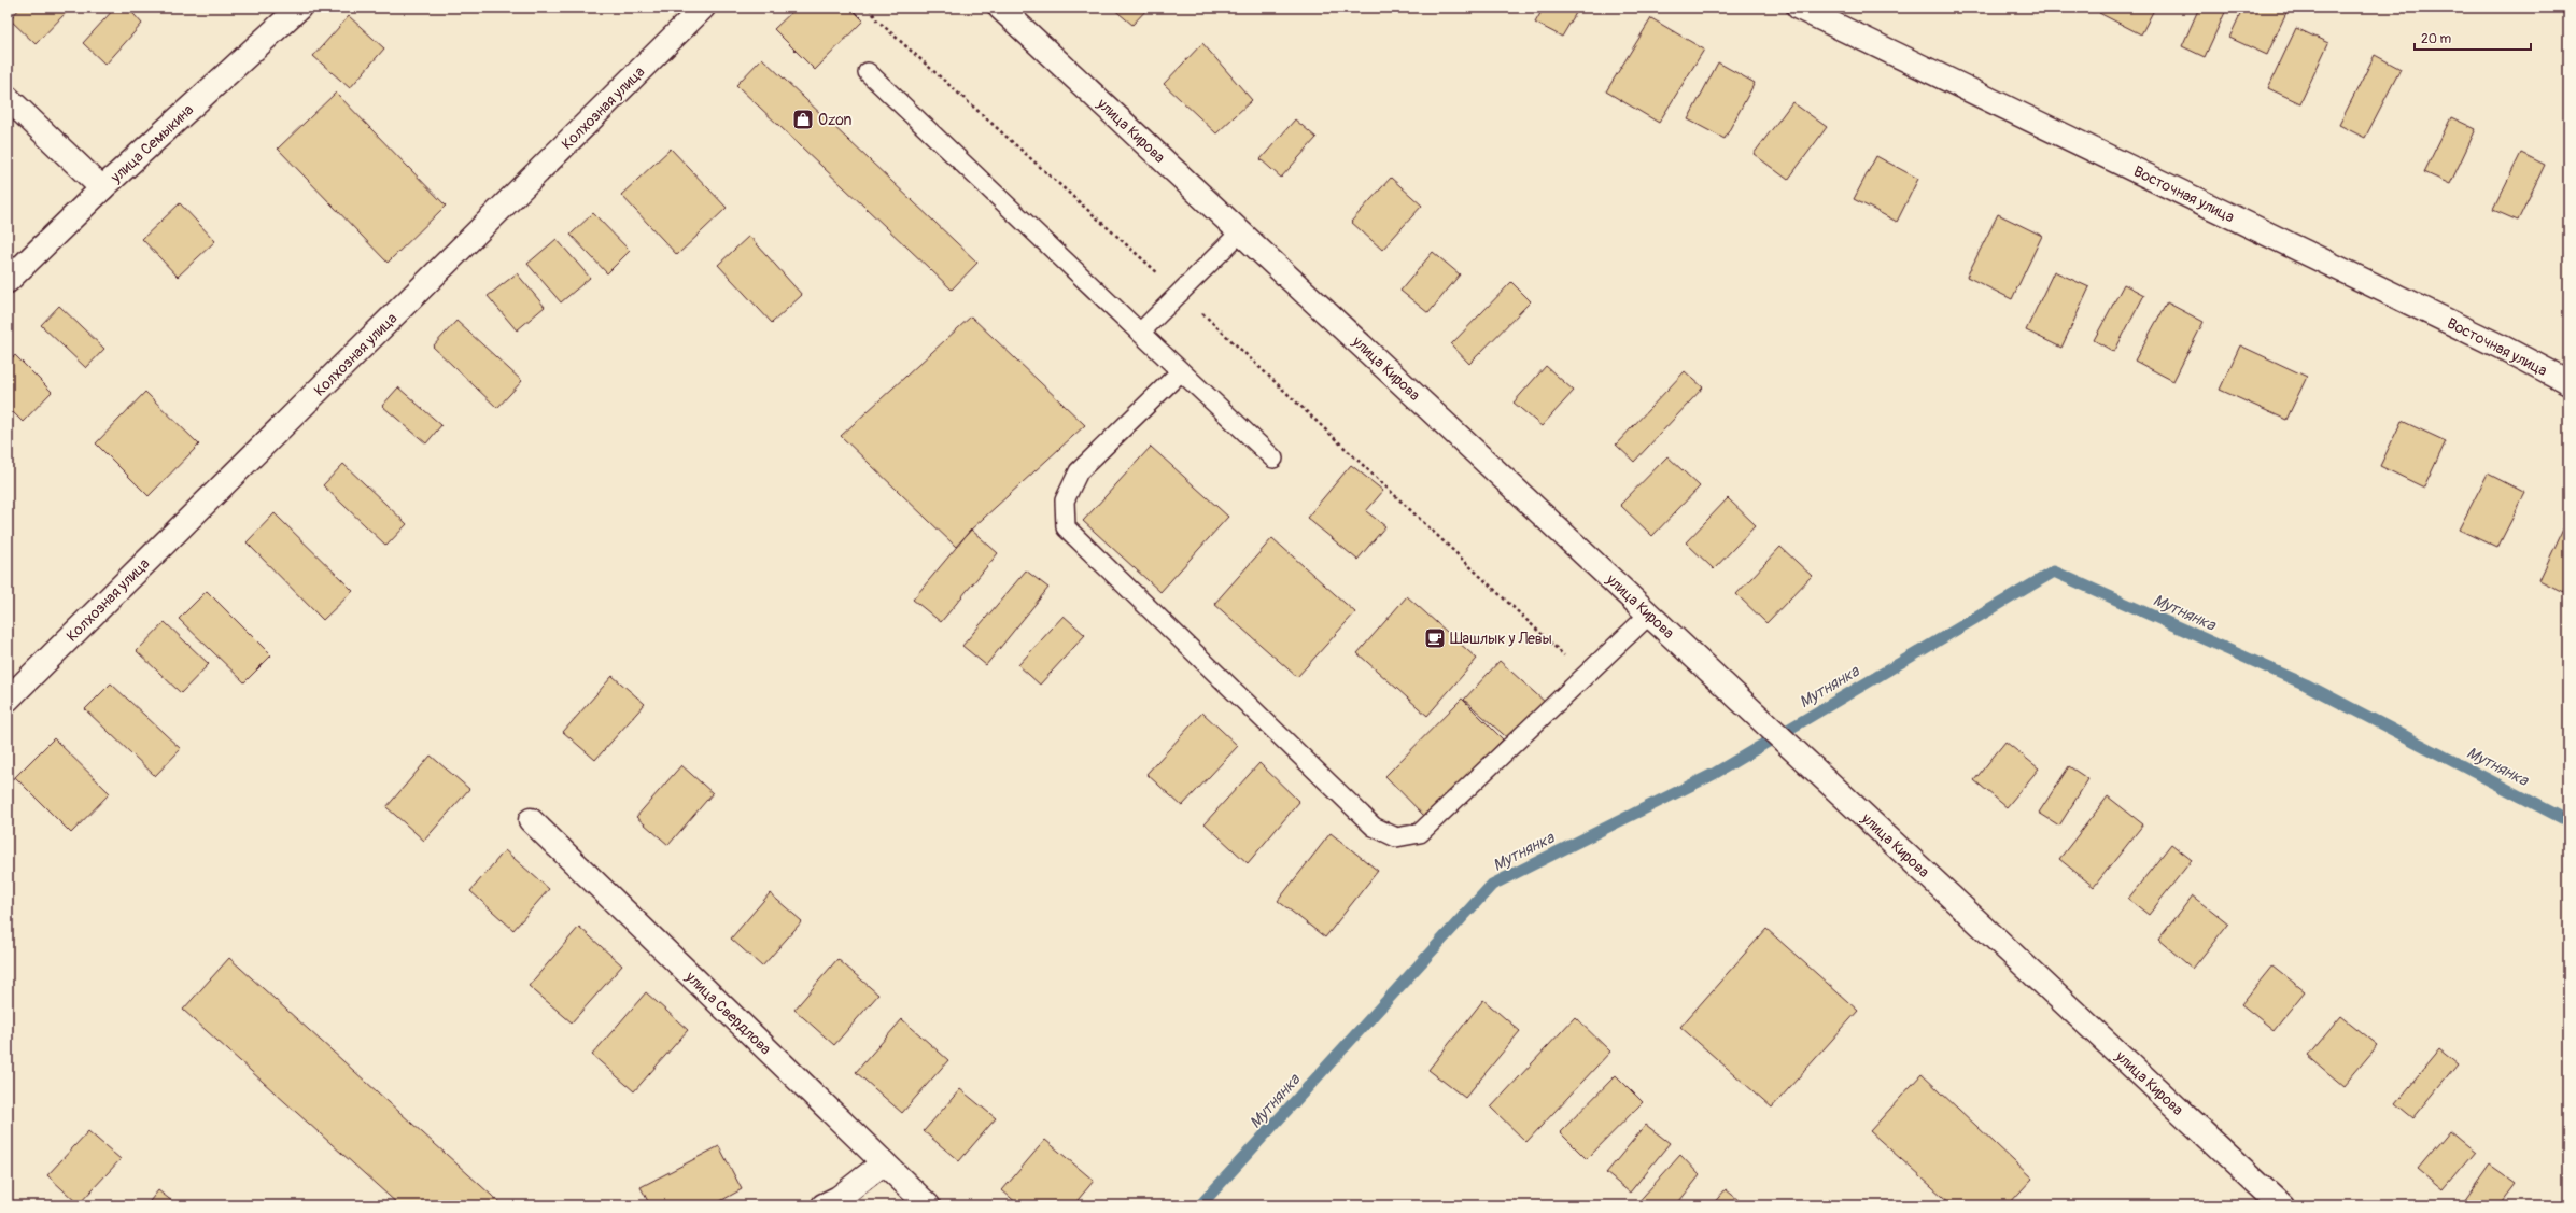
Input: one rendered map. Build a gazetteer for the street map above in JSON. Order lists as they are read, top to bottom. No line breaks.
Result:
{"streets":{"street":["Колхозная улица","улица Кирова","улица Семыкина","Восточная улица","улица Свердлова"]},"water":["Мутнянка"],"places":{"shop":["Ozon"],"cafe":["Шашлык у Левы"]},"scale_bar":"20 m"}
